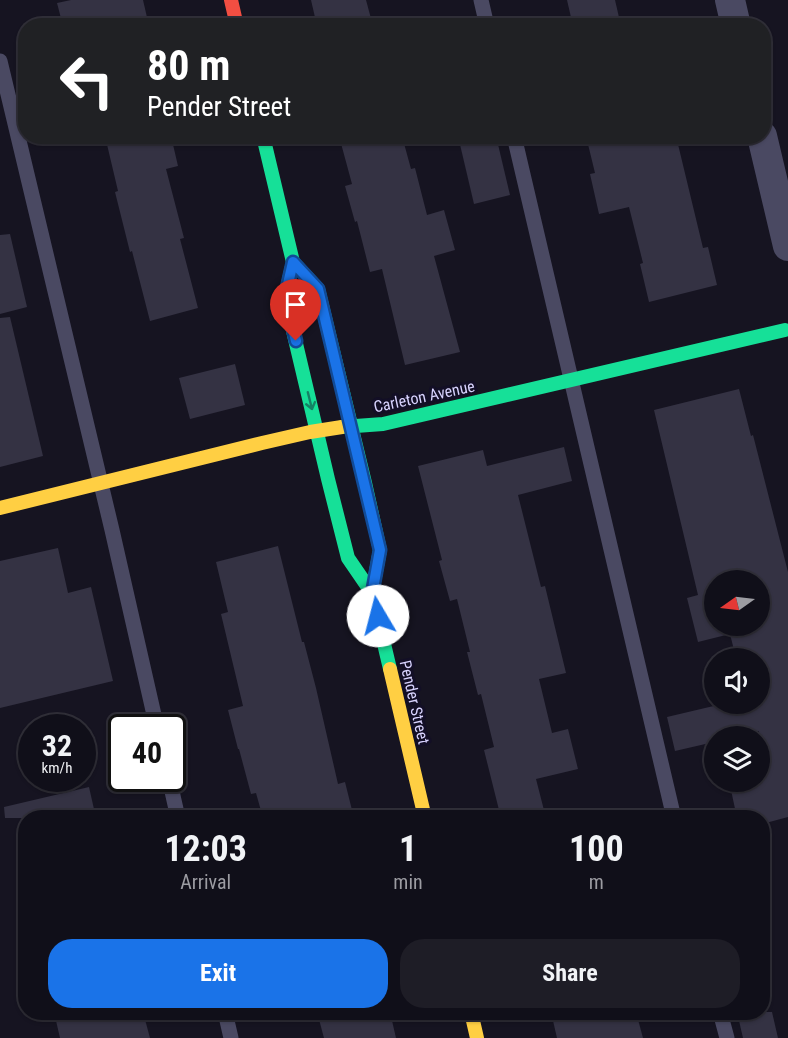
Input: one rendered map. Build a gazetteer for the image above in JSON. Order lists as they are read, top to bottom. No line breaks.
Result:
{"streets":{"street":["Carleton Avenue","Pender Street"]},"crossings":[["Carleton Avenue","Pender Street"]],"north":"left","page":{"turn":["80 m","Pender Street"],"speed":"32 km/h","limit":"40","eta":["12:03","Arrival","1","min","100","m"],"buttons":["Exit","Share"]}}
